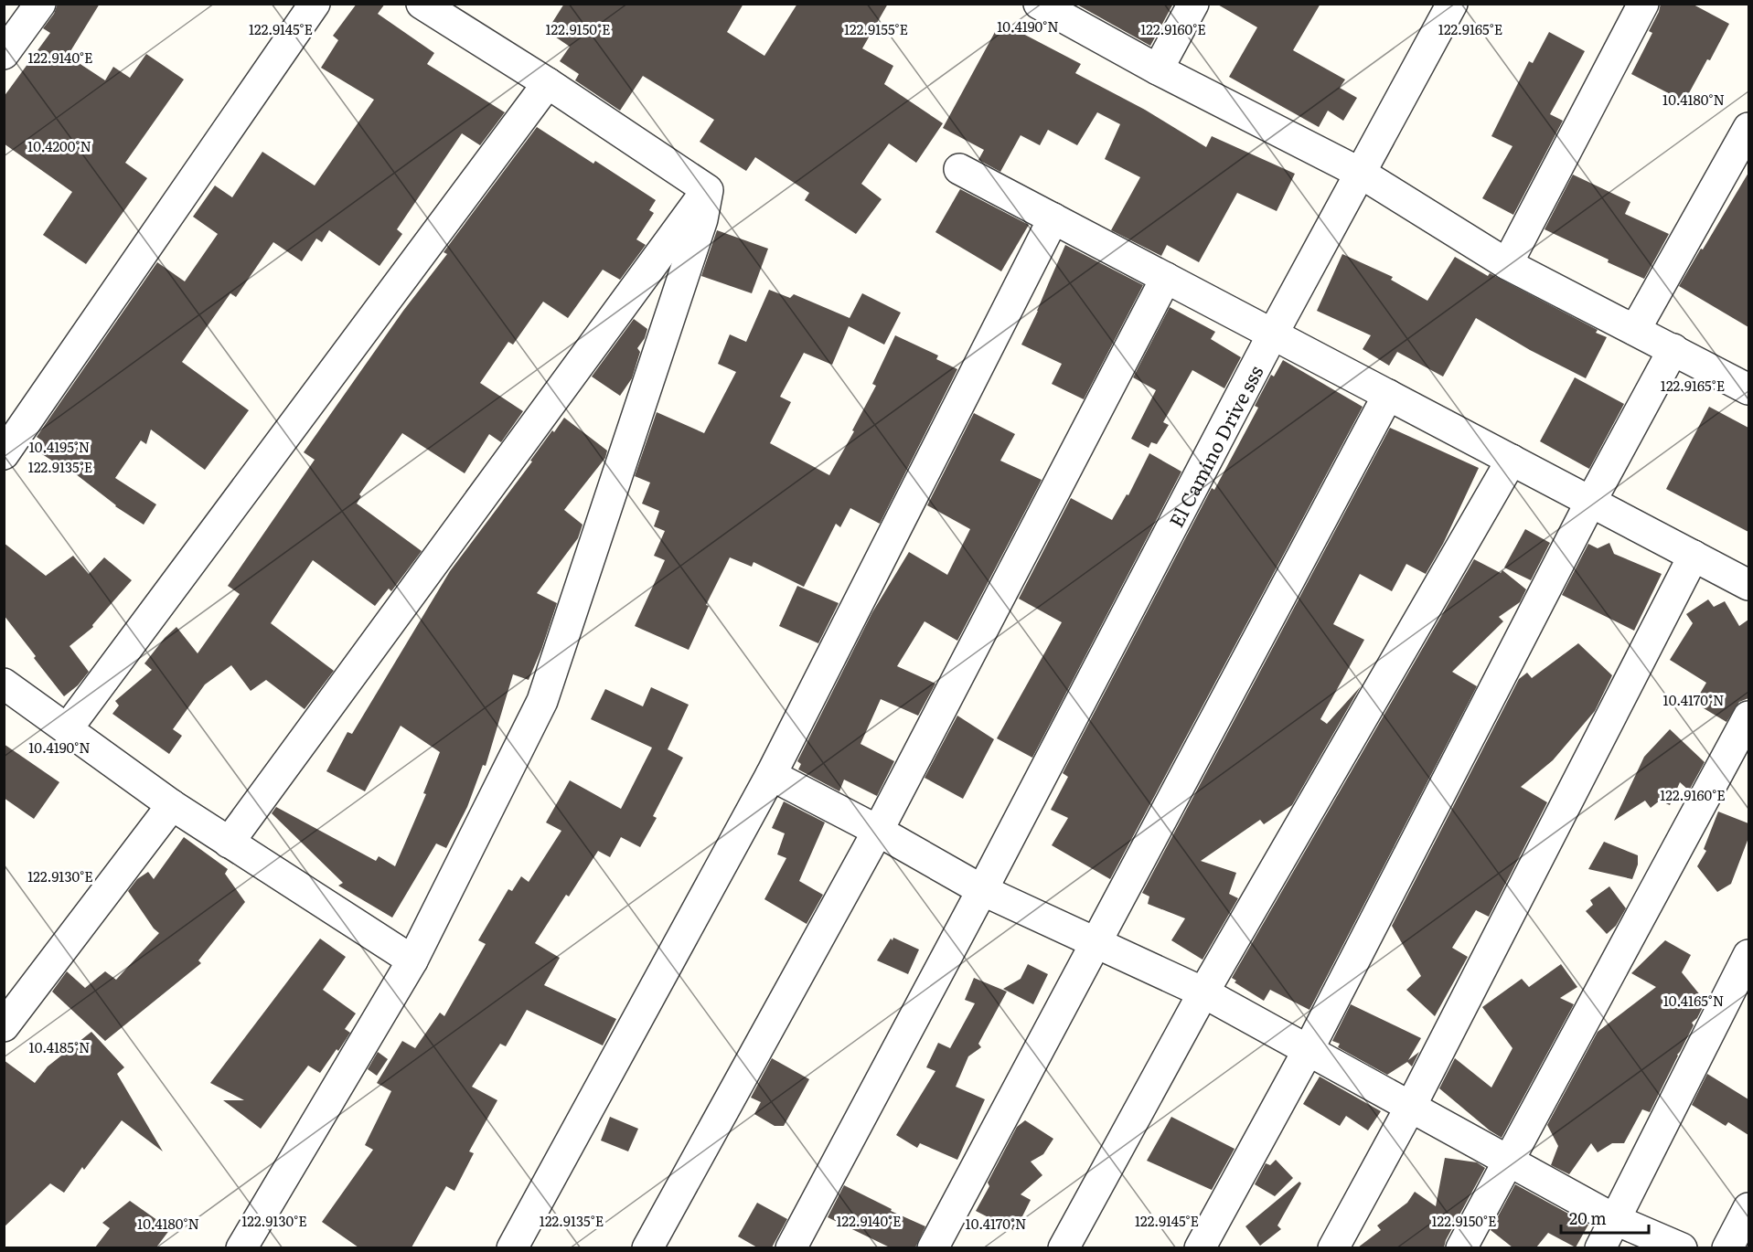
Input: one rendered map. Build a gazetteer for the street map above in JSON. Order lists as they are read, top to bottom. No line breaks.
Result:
{"streets":{"street":["El Camino Drive sss"]},"scale_bar":"20 m","coordinates":["10.4190°N","122.9145°E","122.9150°E","122.9155°E","122.9160°E","122.9165°E","122.9140°E","10.4180°N","10.4200°N","10.4195°N","122.9135°E","10.4170°N","122.9130°E","10.4165°N","10.4185°N"]}
